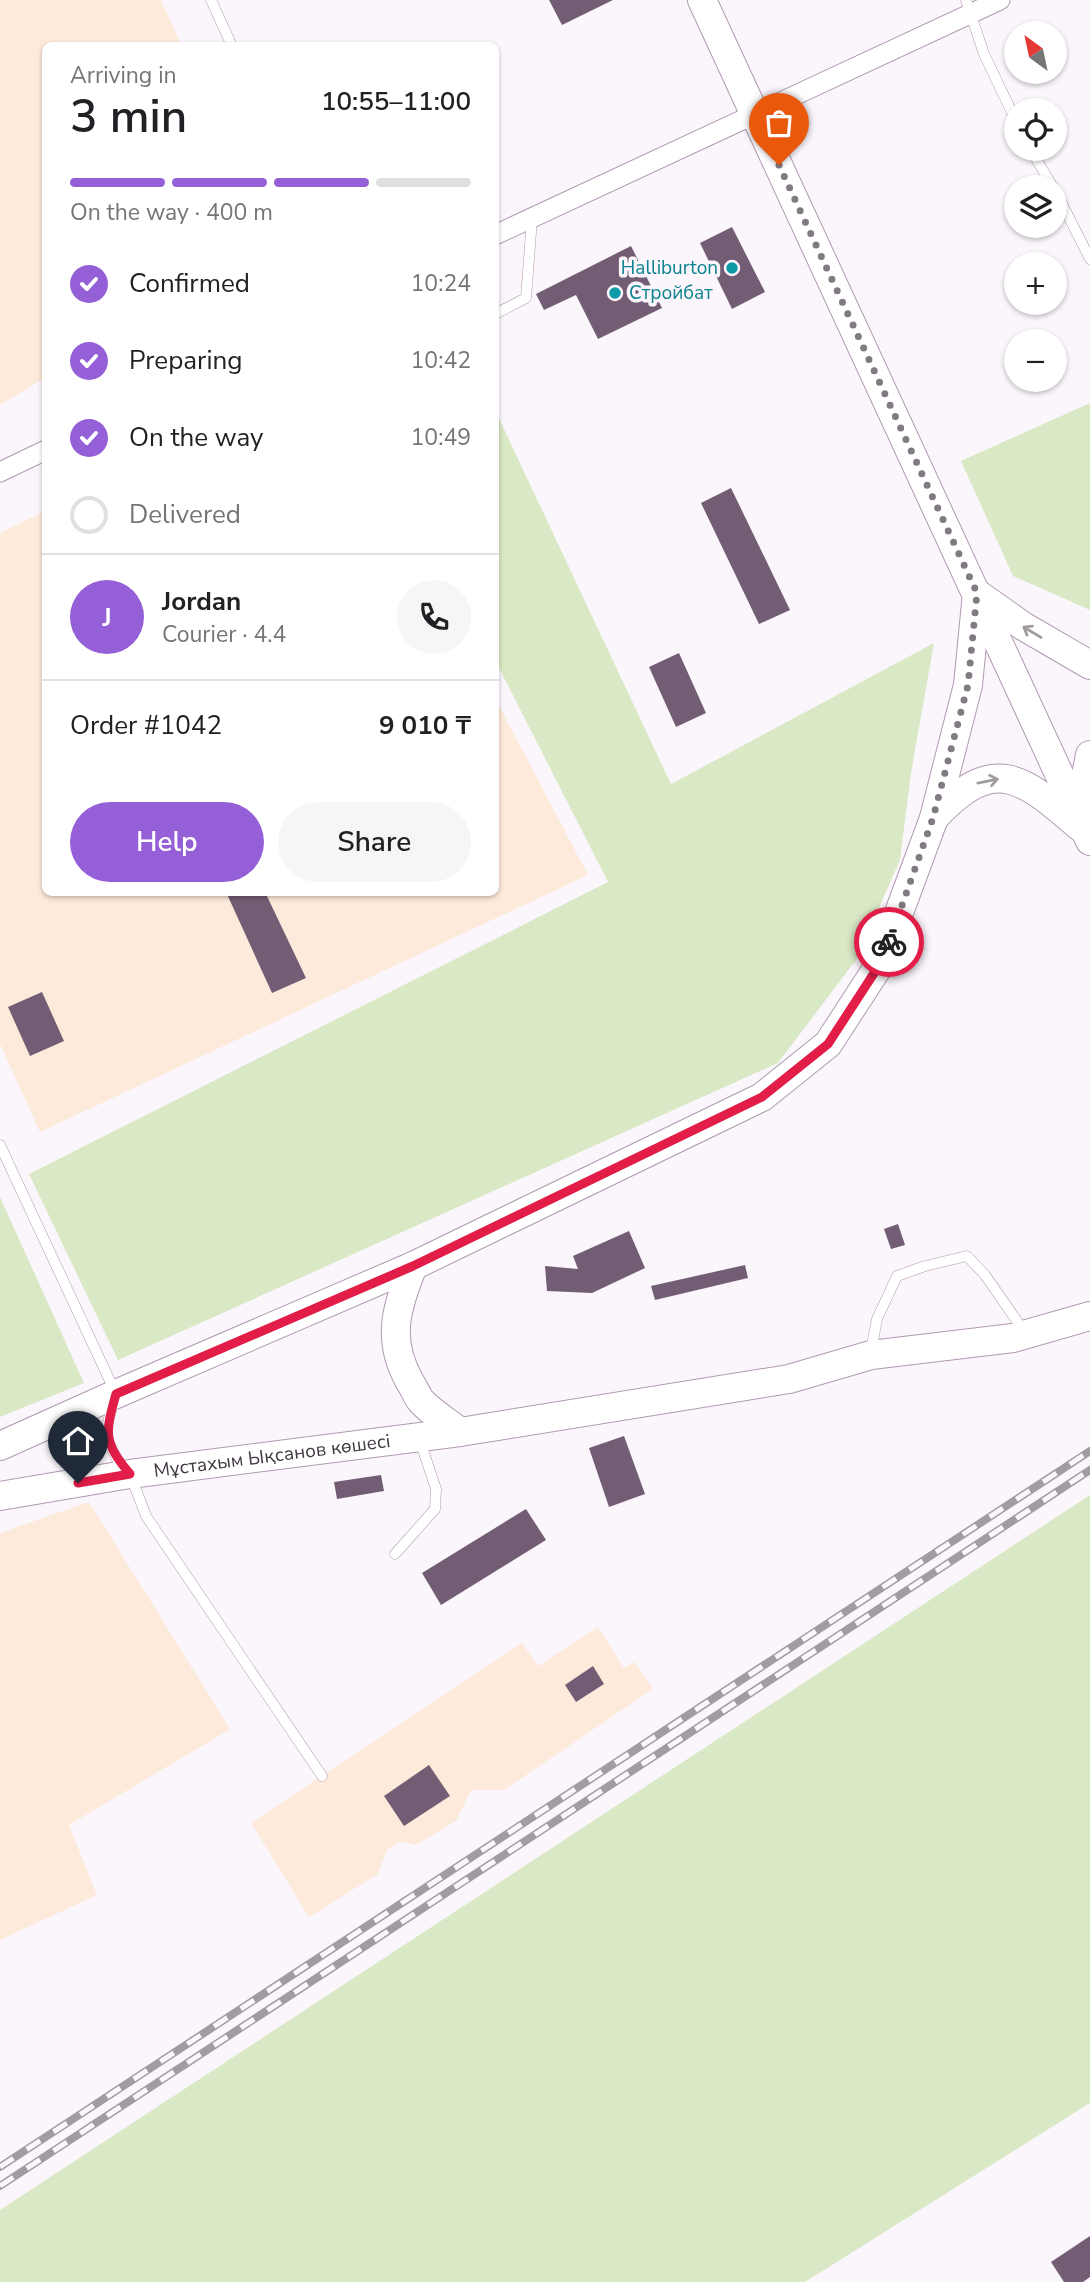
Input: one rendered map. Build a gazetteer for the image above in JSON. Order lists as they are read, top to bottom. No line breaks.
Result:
{"streets":{"main road":["Мұстахым Ықсанов көшесі"]},"places":["Halliburton","Стройбат"],"north":"top left","page":{"map_buttons":["+","−"],"heading":["3 min","Arriving in","10:55–11:00"],"panel":["Jordan","Courier · 4.4","Order #1042","9 010 ₸"],"bar":"On the way · 400 m","list":[["Confirmed","10:24"],["Preparing","10:42"],["On the way","10:49"],"Delivered"],"round":"J","buttons":["Help","Share"]}}
